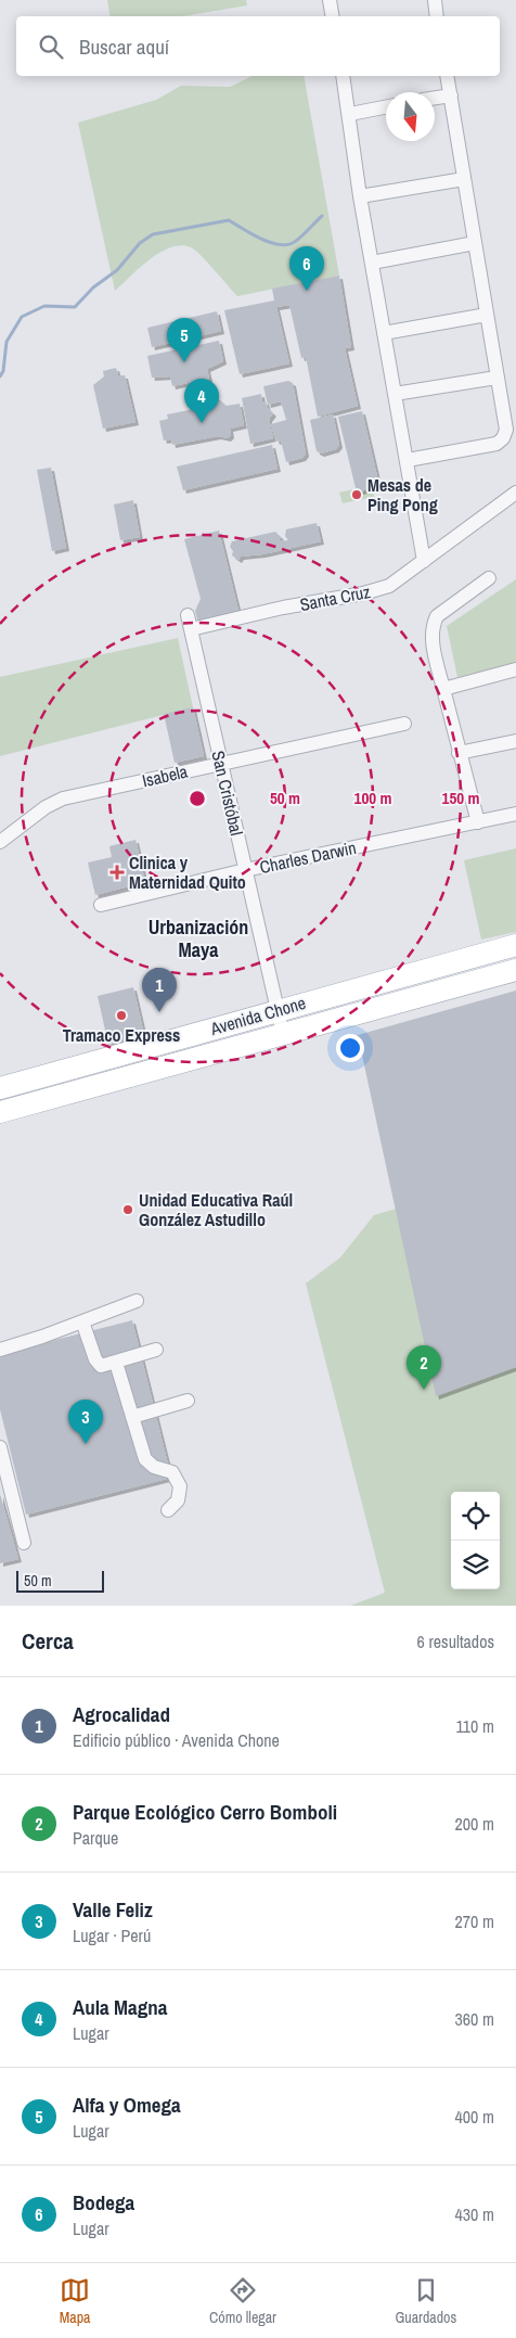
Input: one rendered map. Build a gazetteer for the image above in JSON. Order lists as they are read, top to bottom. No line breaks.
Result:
{"streets":{"main road":["Avenida Chone"],"street":["Santa Cruz","Isabela","San Cristóbal","Charles Darwin"]},"crossings":[["Santa Cruz","San Cristóbal"],["Isabela","San Cristóbal"],["San Cristóbal","Charles Darwin"],["San Cristóbal","Avenida Chone"]],"districts":["Urbanización Maya"],"places":{"other":["Mesas de Ping Pong","Tramaco Express","Unidad Educativa Raúl González Astudillo"],"health":["Clinica y Maternidad Quito"]},"scale_bar":"50 m","north":"bottom","page":{"search":"Buscar aquí","pins":["6","5","4","1","2","3"],"scale":"50 m","heading":["Cerca","6 resultados"],"list":[{"mark":"1","name":"Agrocalidad","note":"Edificio público · Avenida Chone","value":"110 m"},{"mark":"2","name":"Parque Ecológico Cerro Bomboli","note":"Parque","value":"200 m"},{"mark":"3","name":"Valle Feliz","note":"Lugar · Perú","value":"270 m"},{"mark":"4","name":"Aula Magna","note":"Lugar","value":"360 m"},{"mark":"5","name":"Alfa y Omega","note":"Lugar","value":"400 m"},{"mark":"6","name":"Bodega","note":"Lugar","value":"430 m"}],"nav":["Mapa","Cómo llegar","Guardados"]},"rings":["50 m","100 m","150 m"]}
